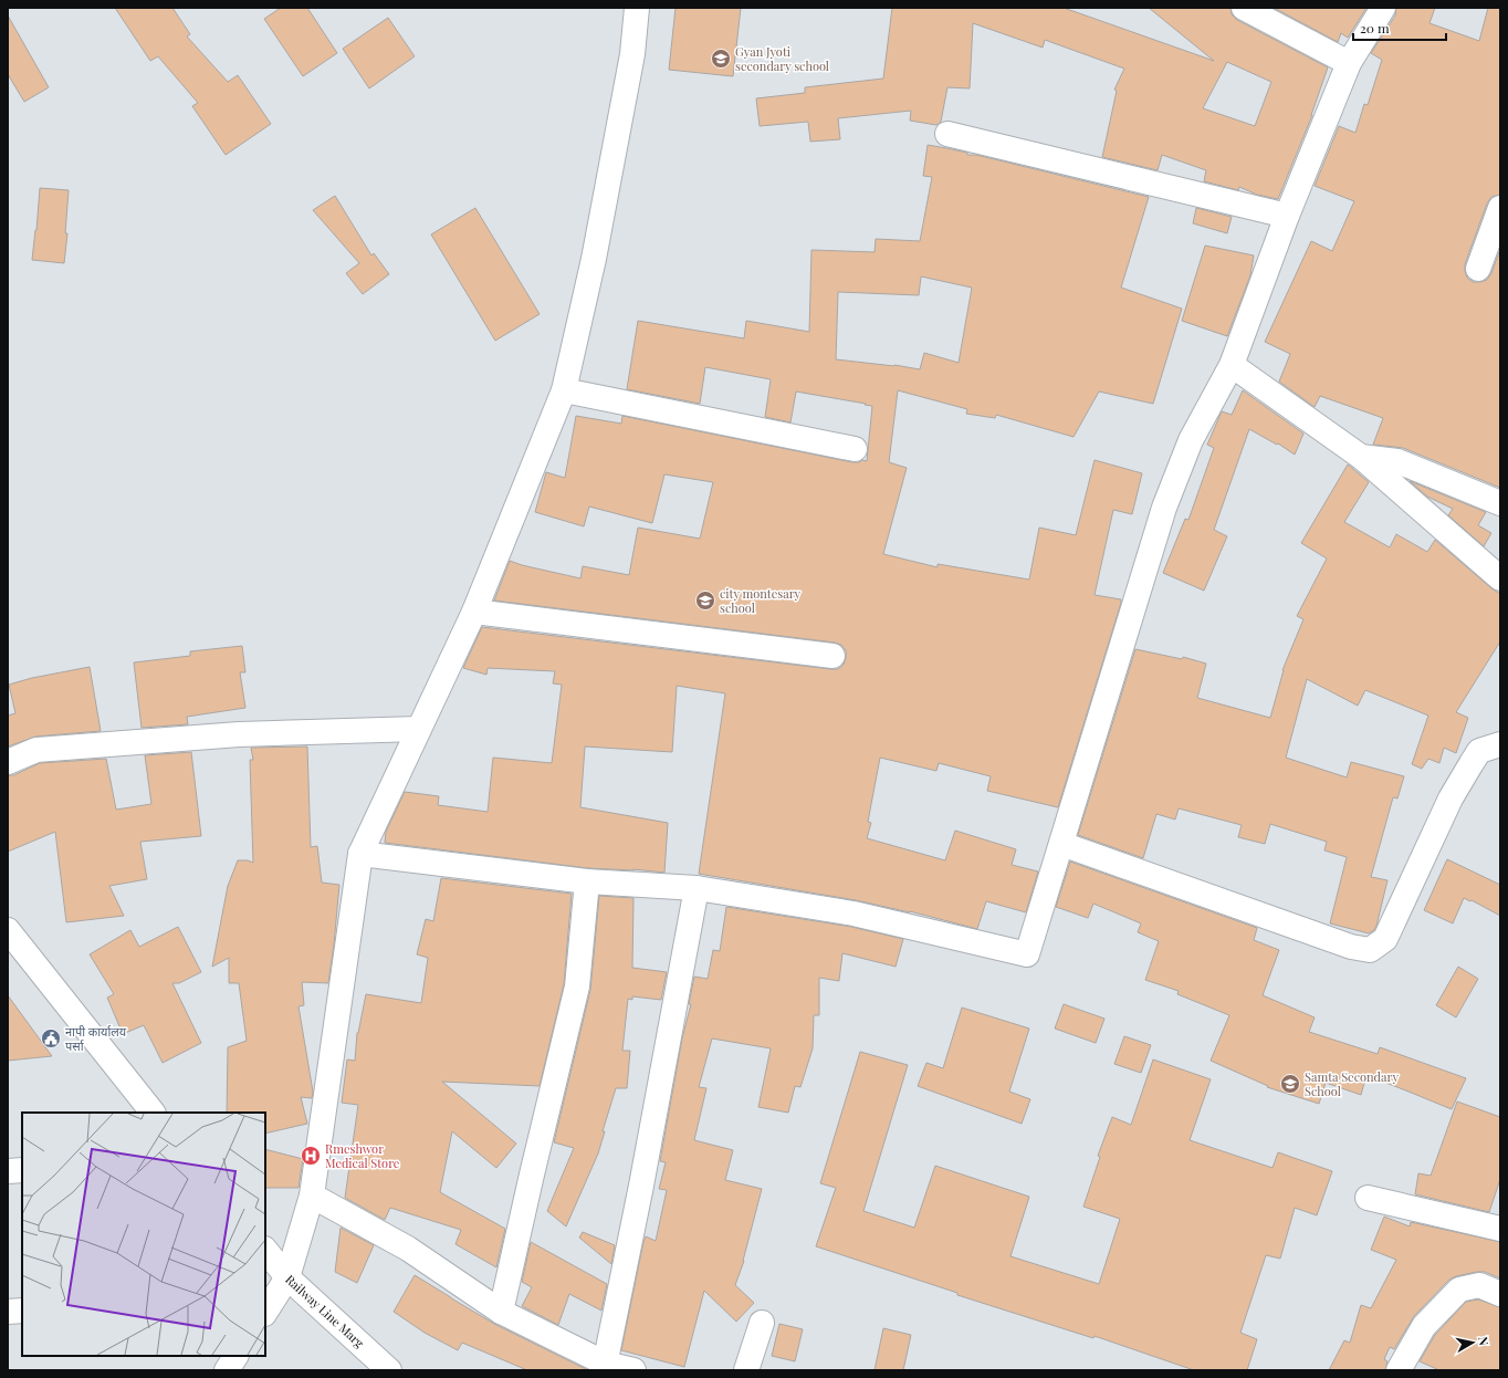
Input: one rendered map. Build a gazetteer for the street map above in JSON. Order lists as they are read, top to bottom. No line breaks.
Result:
{"streets":{"street":["Railway Line Marg"]},"places":{"school or university":["Gyan Jyoti secondary school","city montesary school","Samta Secondary School"],"public building":["नापी कार्यालय पर्सा"],"hospital":["Rmeshwor Medical Store"]},"scale_bar":"20 m","north":"right"}
